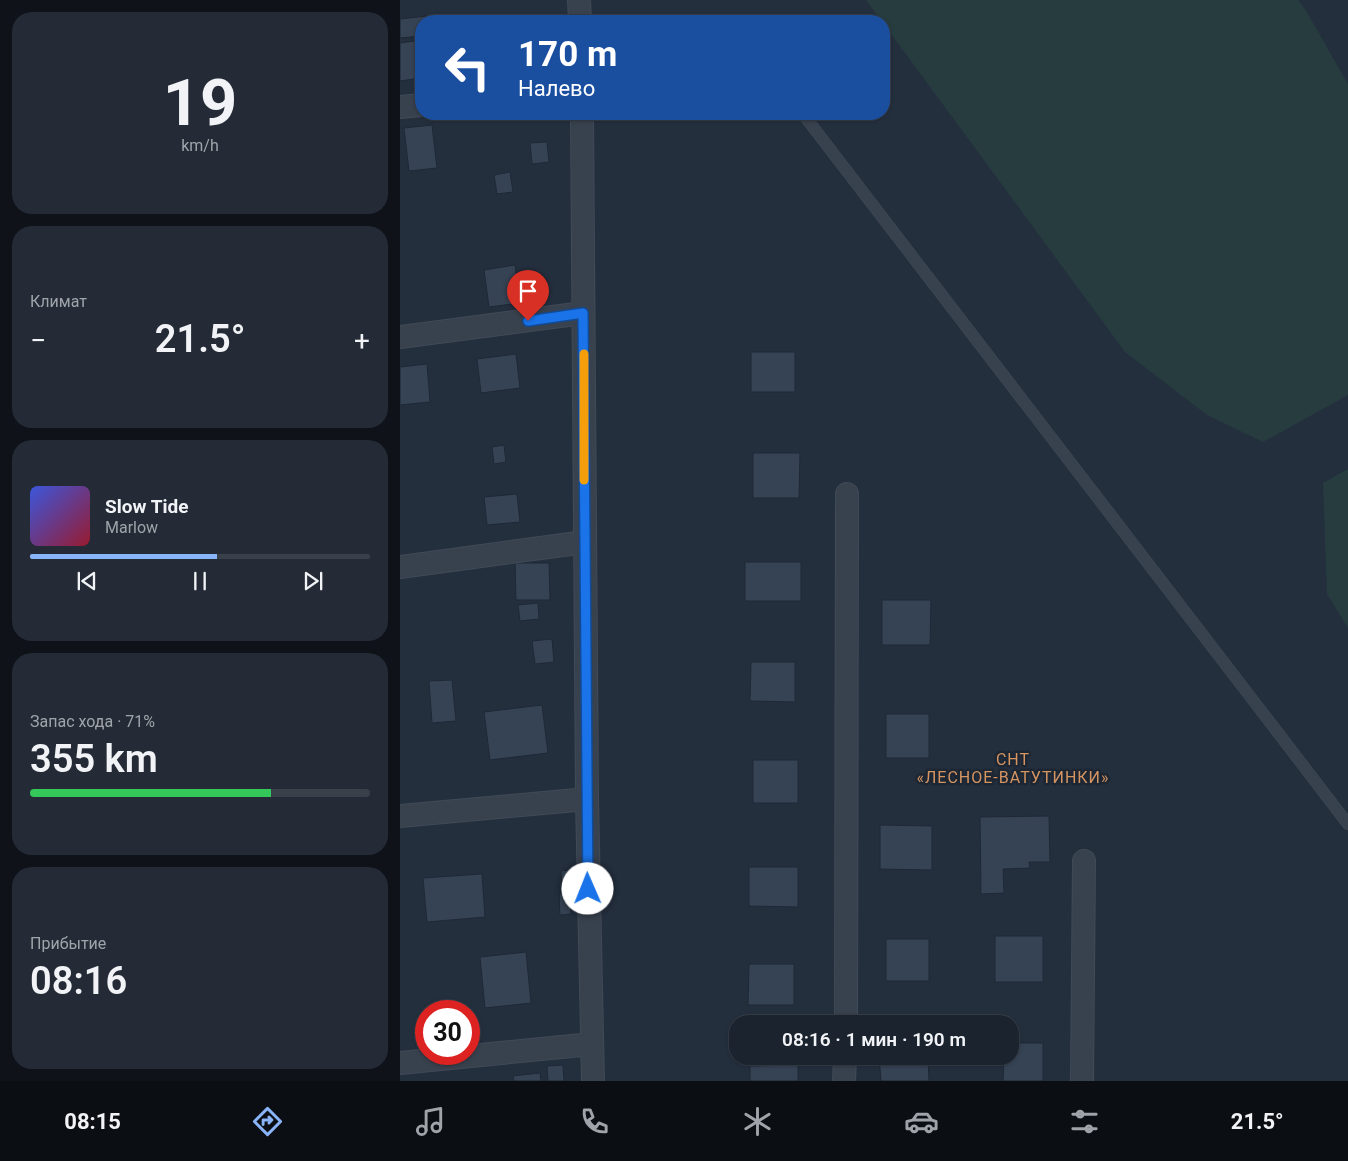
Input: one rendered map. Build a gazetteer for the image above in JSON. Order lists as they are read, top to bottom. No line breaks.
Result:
{"districts":["СНТ «ЛЕСНОЕ-ВАТУТИНКИ»"],"page":{"tile":[["19","km/h"],"Климат",["Запас хода · 71%","355 km"],["Прибытие","08:16"]],"turn":["170 m","Налево"],"heat":["−","21.5°","+"],"song":["Slow Tide","Marlow"],"limit":"30","trip":"08:16 · 1 мин · 190 m","tabs":["08:15","21.5°"]}}
